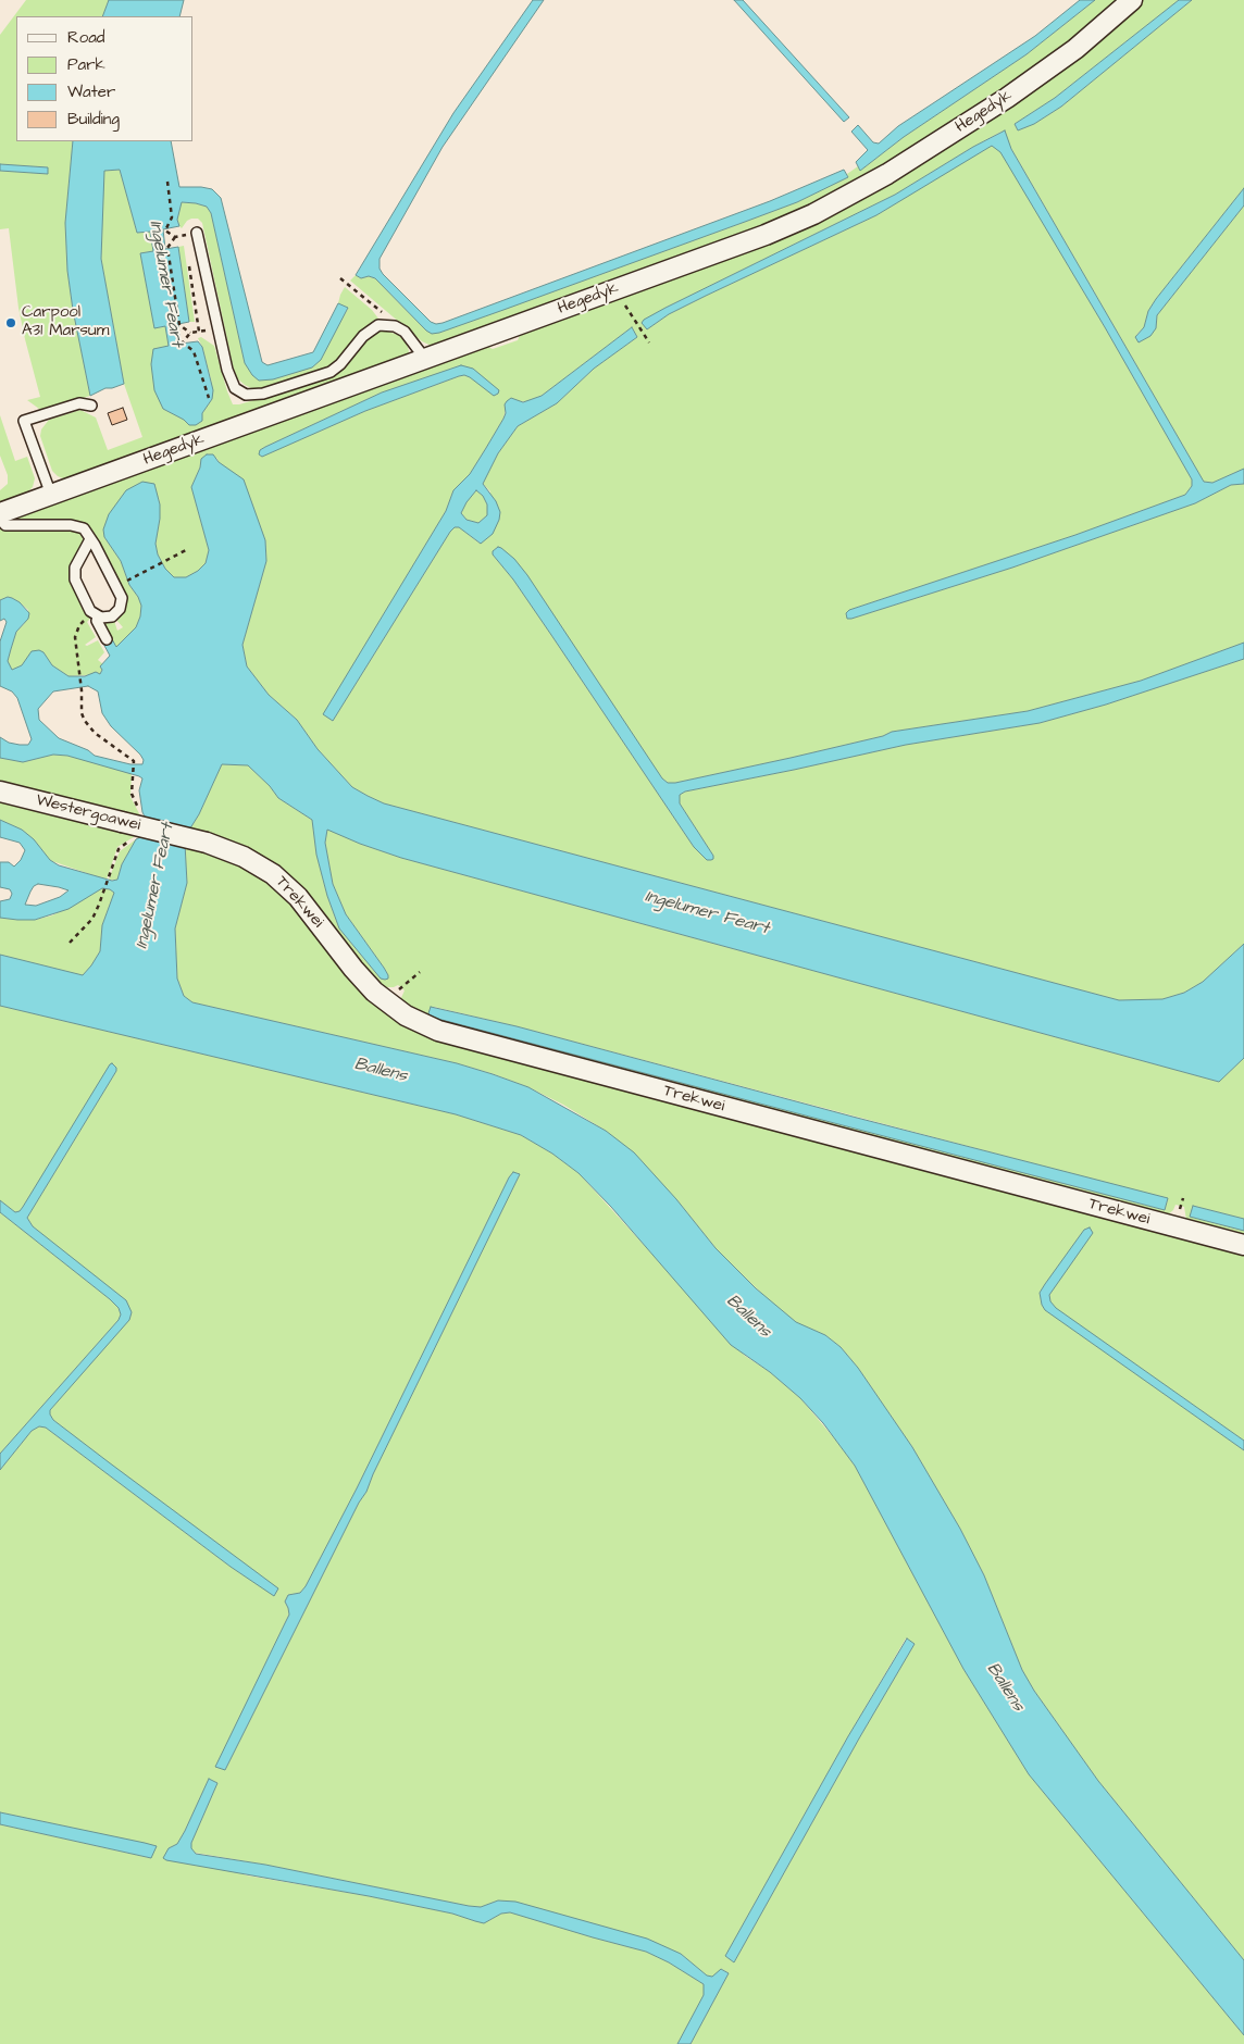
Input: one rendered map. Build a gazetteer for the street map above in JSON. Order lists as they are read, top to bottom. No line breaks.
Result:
{"streets":{"street":["Hegedyk","Westergoawei","Trekwei"]},"crossings":[["Westergoawei","Trekwei"]],"water":["Ingelumer Feart","Ballens"],"places":["Carpool A31 Marsum"],"legend":["Road","Park","Water","Building"]}
